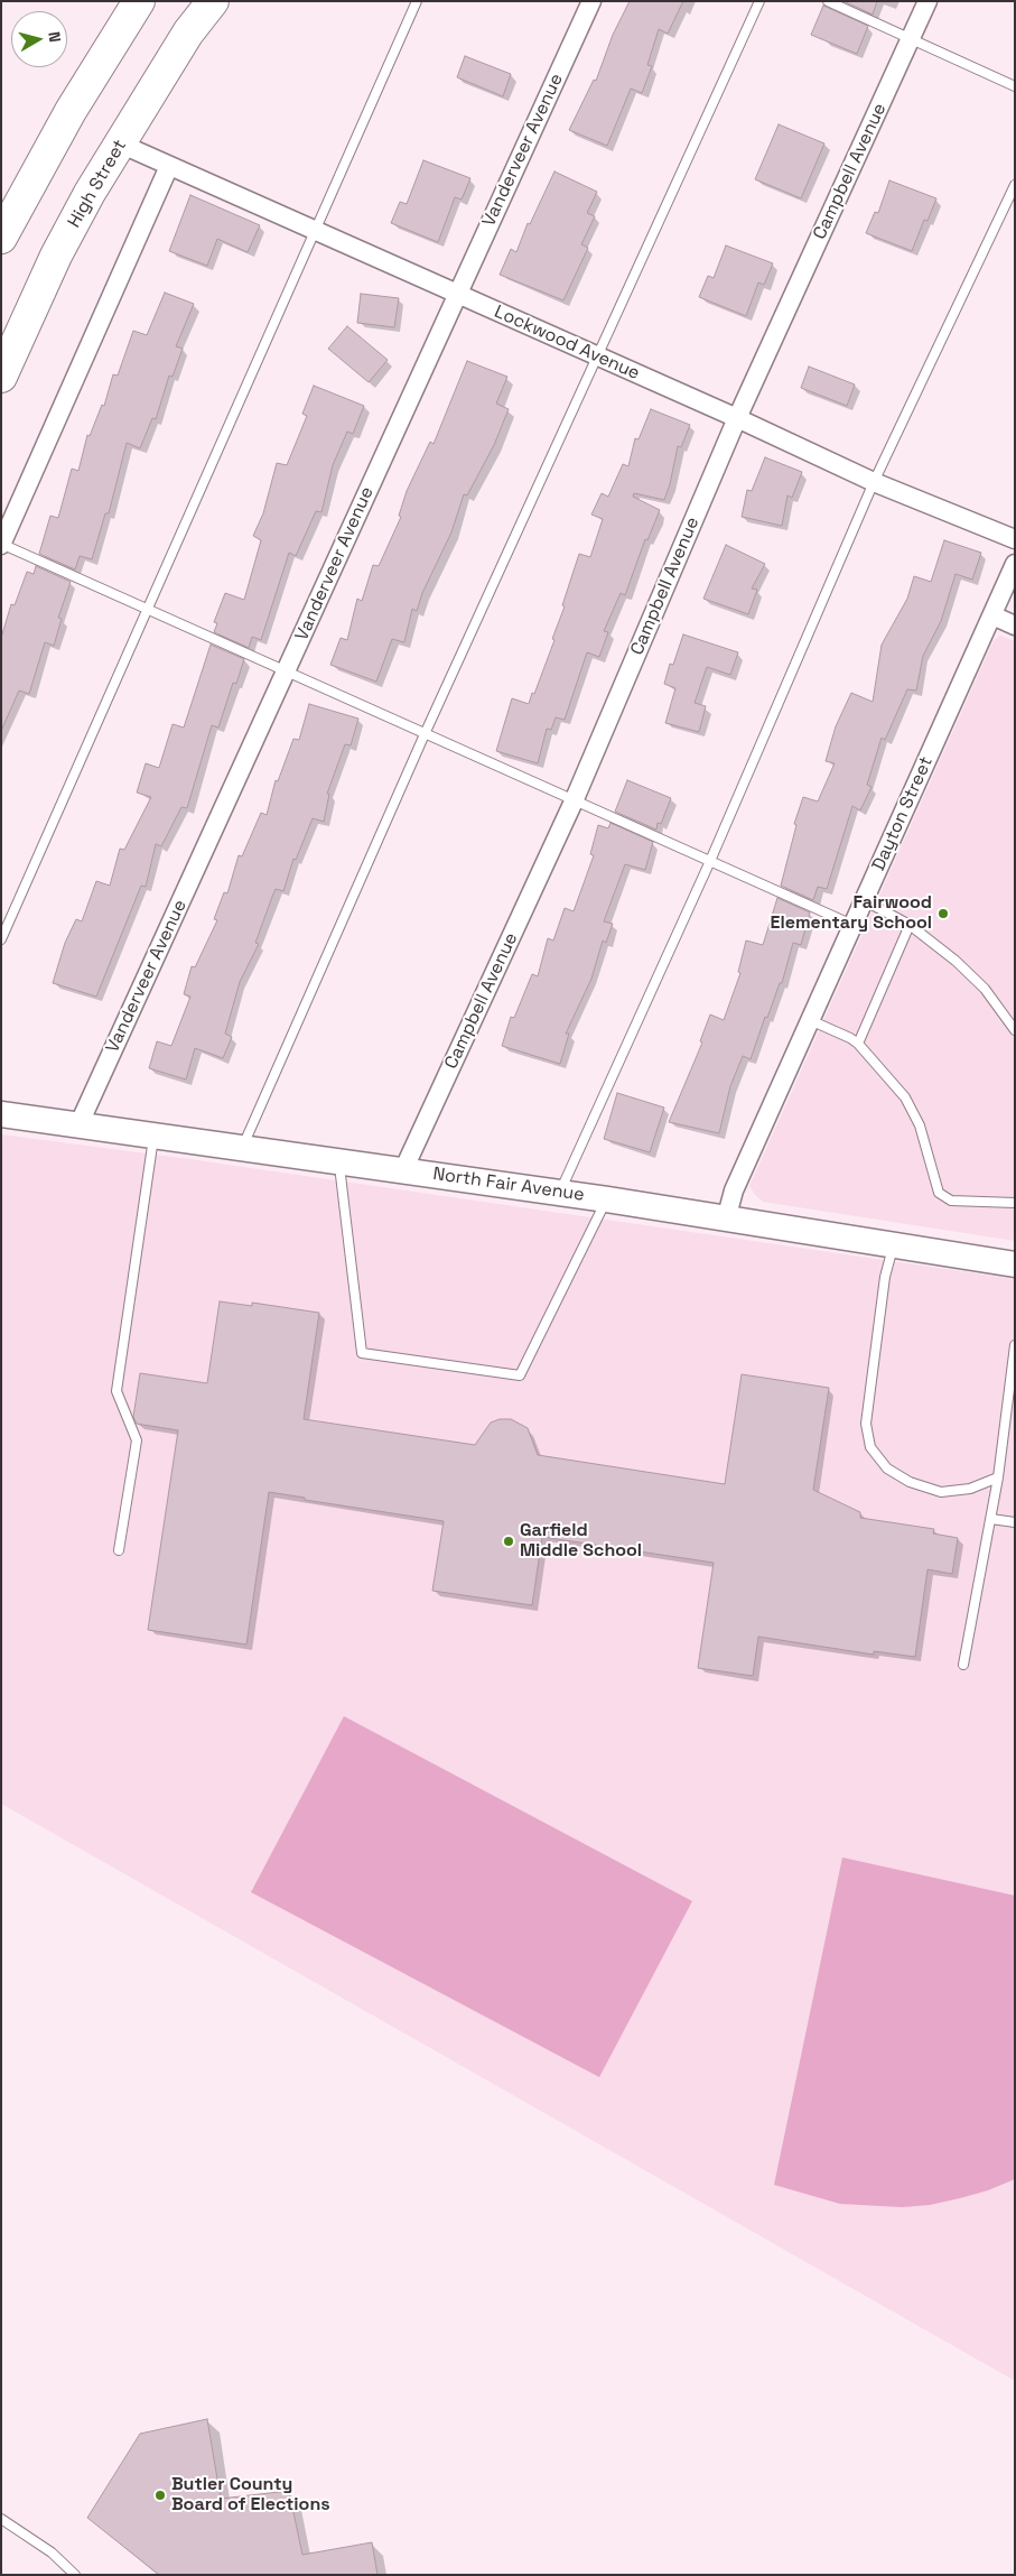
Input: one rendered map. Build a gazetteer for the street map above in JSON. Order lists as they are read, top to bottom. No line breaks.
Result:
{"streets":{"highway":["High Street"],"street":["Vanderveer Avenue","Campbell Avenue","Lockwood Avenue","Dayton Street","North Fair Avenue"]},"crossings":[["Vanderveer Avenue","Lockwood Avenue"],["Vanderveer Avenue","North Fair Avenue"],["Campbell Avenue","Lockwood Avenue"],["Campbell Avenue","North Fair Avenue"],["High Street","Lockwood Avenue"],["Dayton Street","North Fair Avenue"]],"places":["Fairwood Elementary School","Garfield Middle School","Butler County Board of Elections"],"north":"right"}
